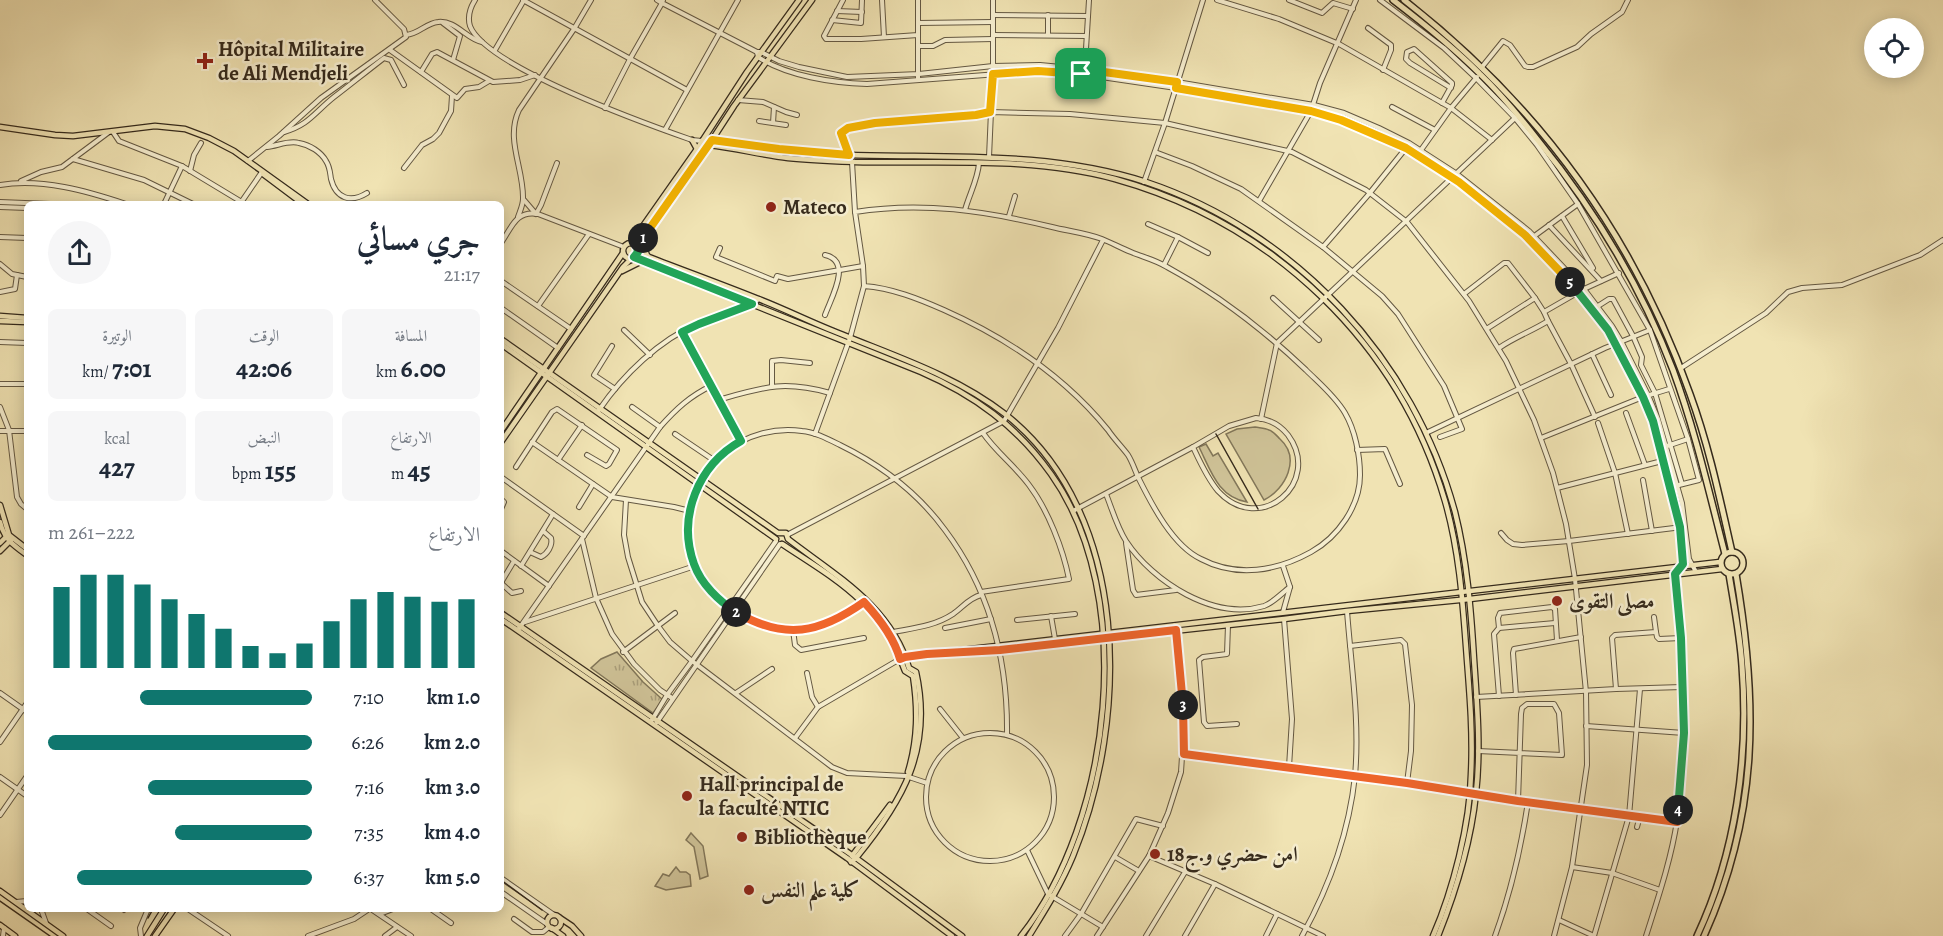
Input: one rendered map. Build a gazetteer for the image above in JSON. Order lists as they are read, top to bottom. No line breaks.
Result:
{"places":{"health":["Hôpital Militaire de Ali Mendjeli"],"other":["Mateco","مصلى التقوى","Hall principal de la faculté NTIC","Bibliothèque","امن حضري و.ج18","كلية علم النفس"]},"page":{"heading":["جري مسائي","21:17"],"pins":["1","5","2","3","4"],"stats":[["المسافة","6.00 km"],["الوقت","42:06"],["الوتيرة","7:01 /km"],["الارتفاع","45 m"],["النبض","155 bpm"],["kcal","427"]],"chart":["الارتفاع","222–261 m"],"list":[{"name":"1.0 km","note":"7:10"},{"name":"2.0 km","note":"6:26"},{"name":"3.0 km","note":"7:16"},{"name":"4.0 km","note":"7:35"},{"name":"5.0 km","note":"6:37"}]}}
